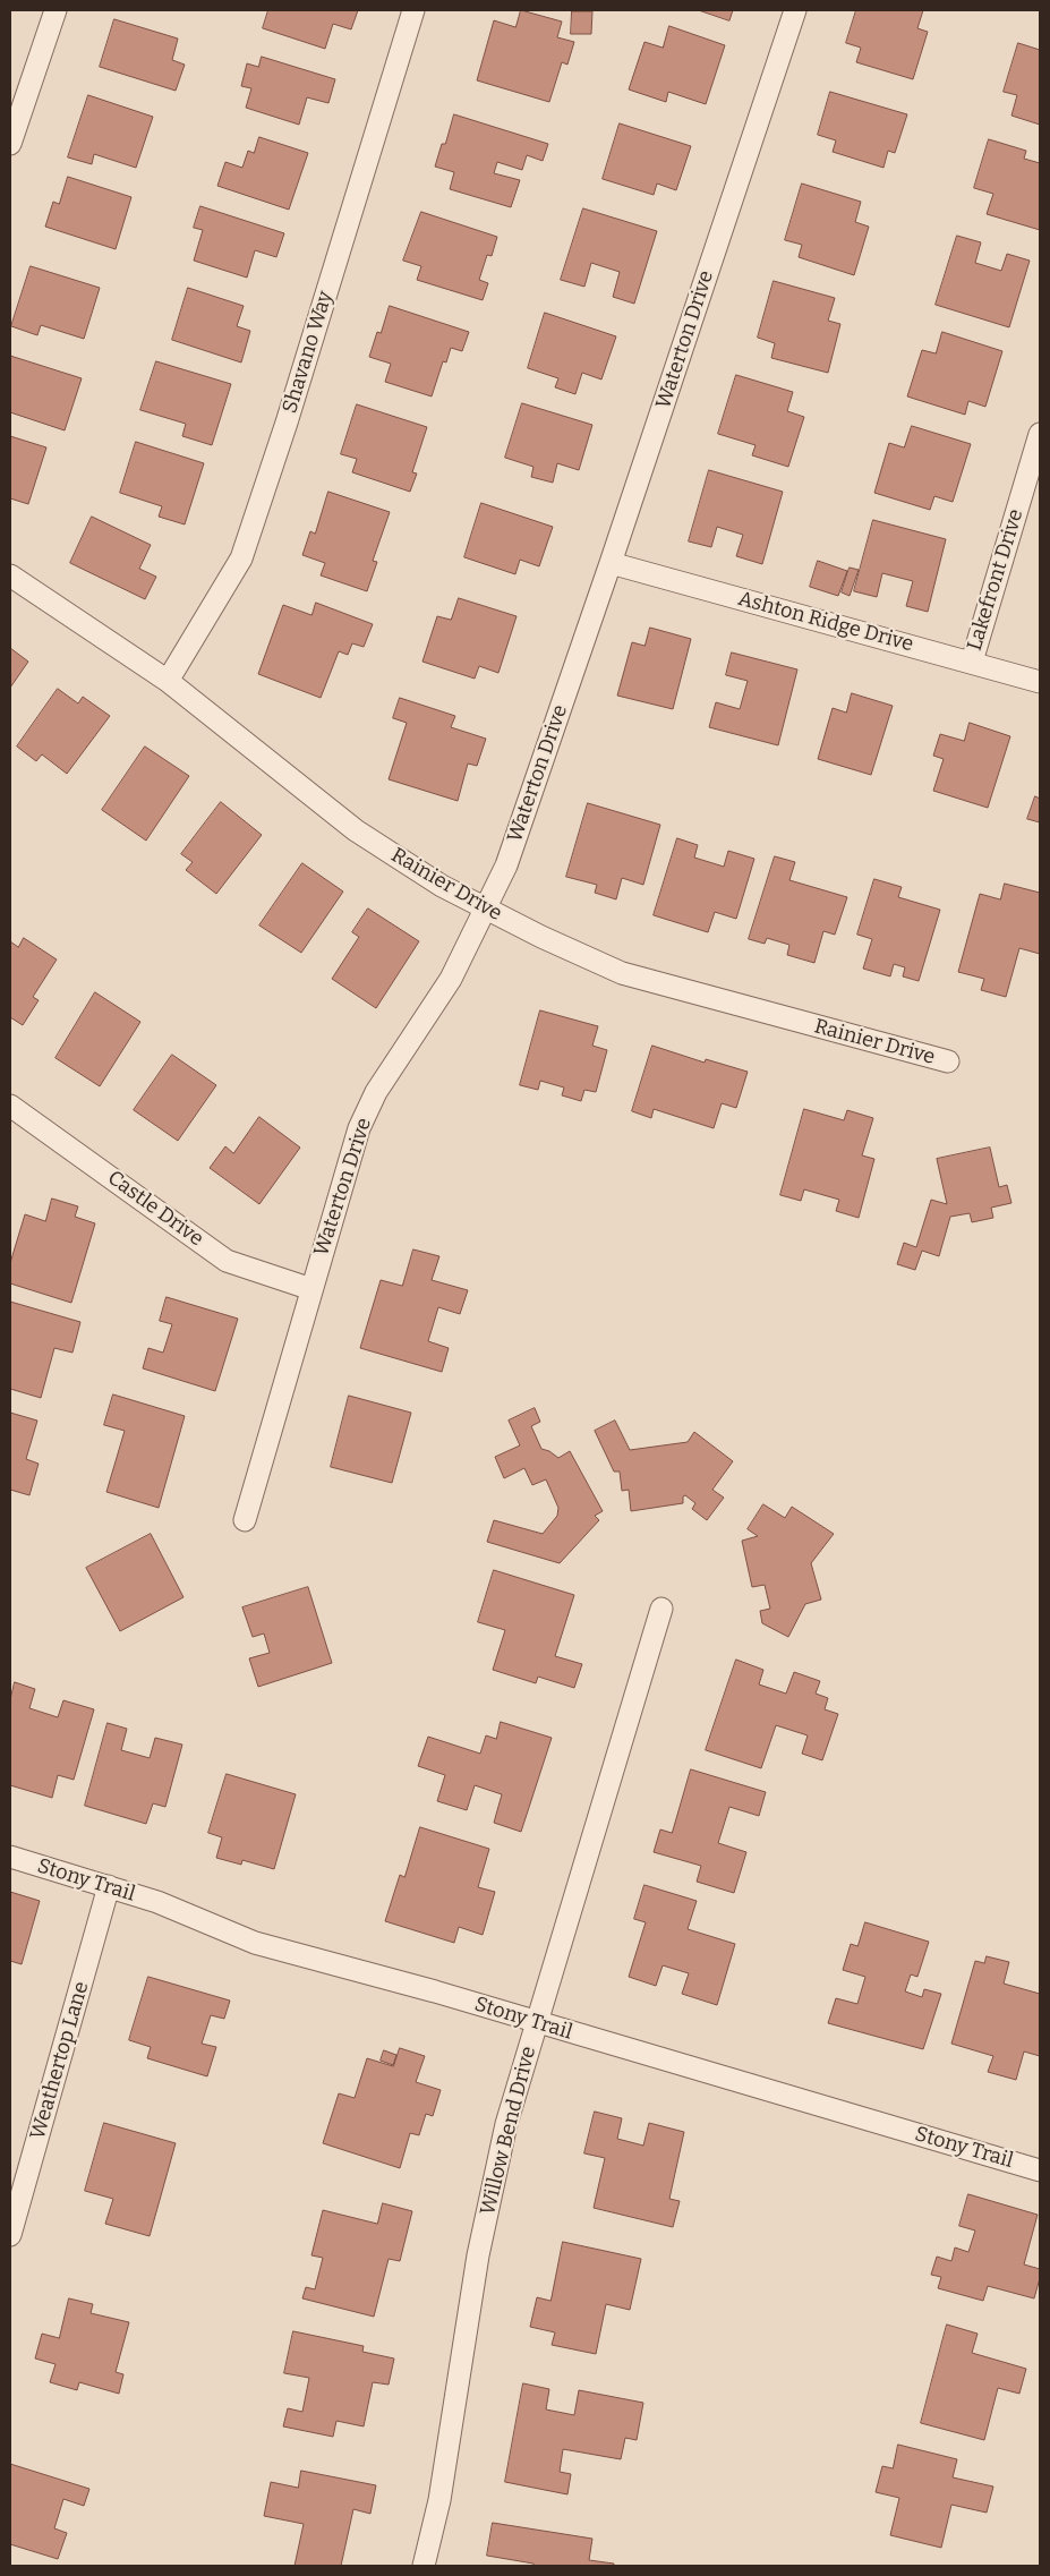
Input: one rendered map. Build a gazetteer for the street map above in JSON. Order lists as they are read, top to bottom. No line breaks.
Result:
{"streets":{"street":["Waterton Drive","Shavano Way","Lakefront Drive","Ashton Ridge Drive","Rainier Drive","Castle Drive","Stony Trail","Weathertop Lane","Willow Bend Drive"]},"crossings":[["Waterton Drive","Ashton Ridge Drive"],["Waterton Drive","Rainier Drive"],["Waterton Drive","Castle Drive"],["Shavano Way","Rainier Drive"],["Lakefront Drive","Ashton Ridge Drive"],["Stony Trail","Weathertop Lane"],["Stony Trail","Willow Bend Drive"]]}
